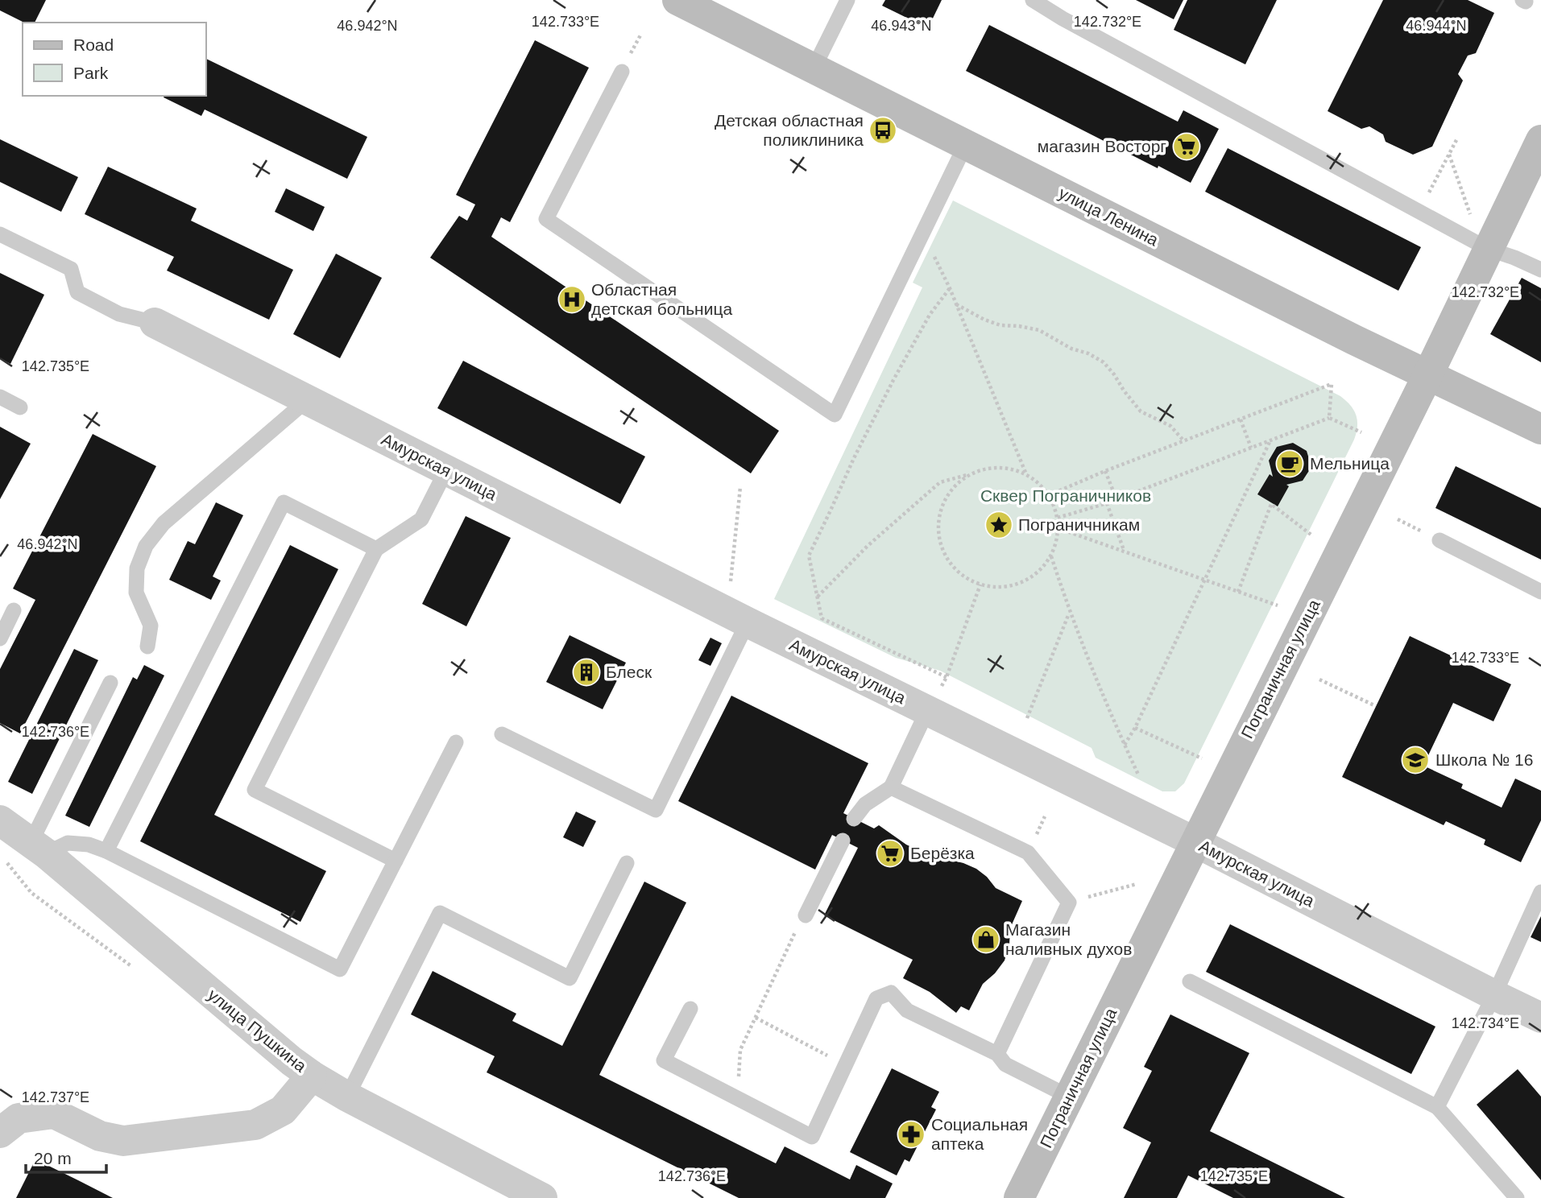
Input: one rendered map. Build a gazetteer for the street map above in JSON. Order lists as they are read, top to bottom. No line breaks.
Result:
{"streets":{"street":["улица Ленина","Амурская улица","Пограничная улица","улица Пушкина"]},"crossings":[["улица Ленина","Пограничная улица"],["Амурская улица","Пограничная улица"]],"parks":["Сквер Пограничников"],"places":{"bus stop":["Детская областная поликлиника"],"supermarket":["магазин Восторг","Берёзка"],"hospital":["Областная детская больница"],"cafe":["Мельница"],"place":["Пограничникам"],"building":["Блеск"],"school or university":["Школа № 16"],"shop":["Магазин наливных духов"],"pharmacy":["Социальная аптека"]},"legend":["Road","Park"],"scale_bar":"20 m","coordinates":["142.733°E","142.732°E","46.943°N","46.944°N","46.942°N","142.735°E","142.736°E","142.734°E","142.737°E"]}
